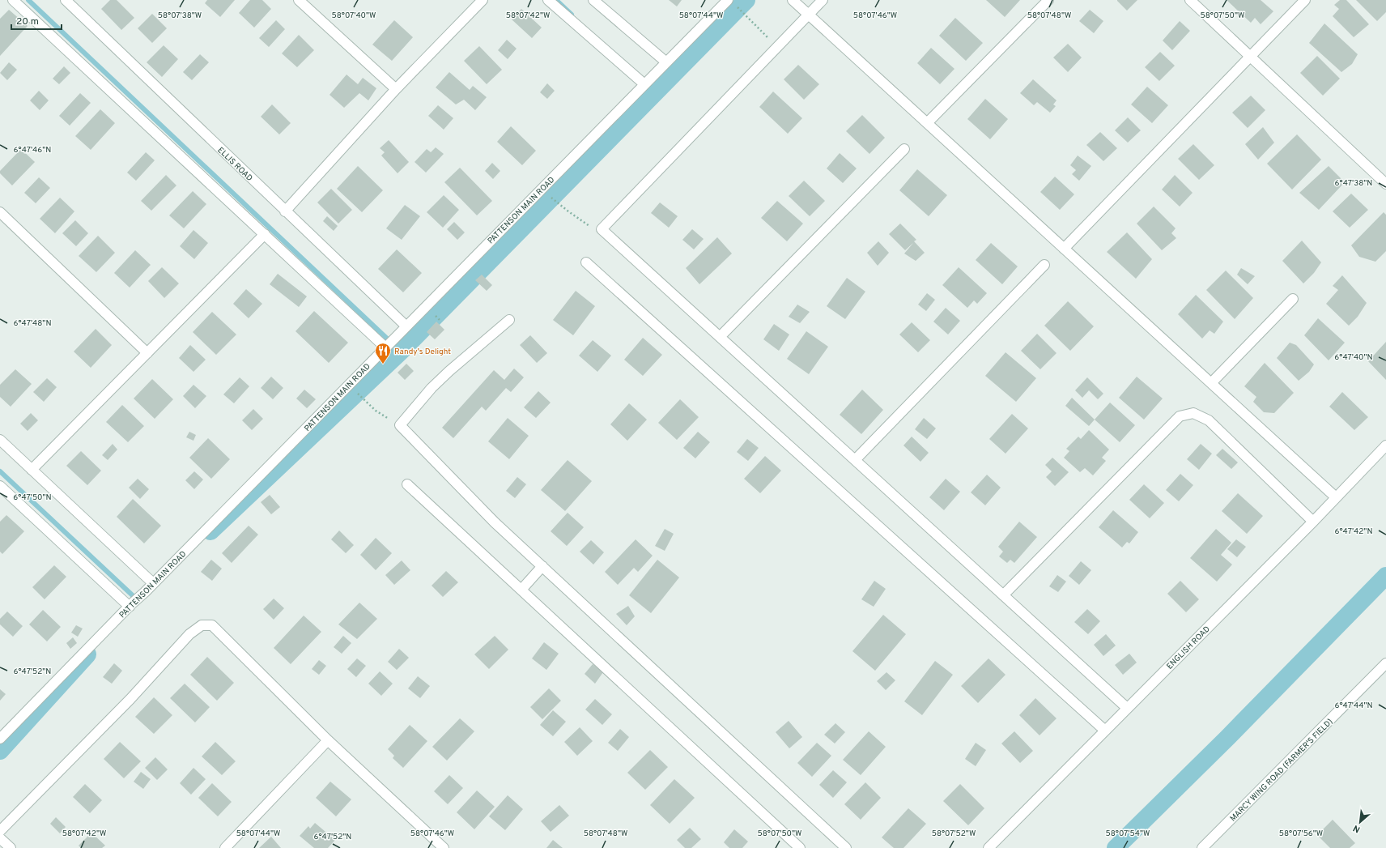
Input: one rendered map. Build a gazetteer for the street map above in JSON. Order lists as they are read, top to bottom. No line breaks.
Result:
{"streets":{"street":["ELLIS ROAD","PATTENSON MAIN ROAD","ENGLISH ROAD","MARCY WING ROAD (FARMER'S FIELD)"]},"crossings":[["ELLIS ROAD","PATTENSON MAIN ROAD"]],"places":{"restaurant":["Randy's Delight"]},"scale_bar":"20 m","north":"bottom left","coordinates":["58°07'38\"W","58°07'40\"W","58°07'42\"W","58°07'44\"W","58°07'46\"W","58°07'48\"W","58°07'50\"W","6°47'46\"N","6°47'38\"N","6°47'48\"N","6°47'40\"N","6°47'50\"N","6°47'42\"N","6°47'52\"N","6°47'44\"N","58°07'52\"W","58°07'54\"W","58°07'56\"W"]}
